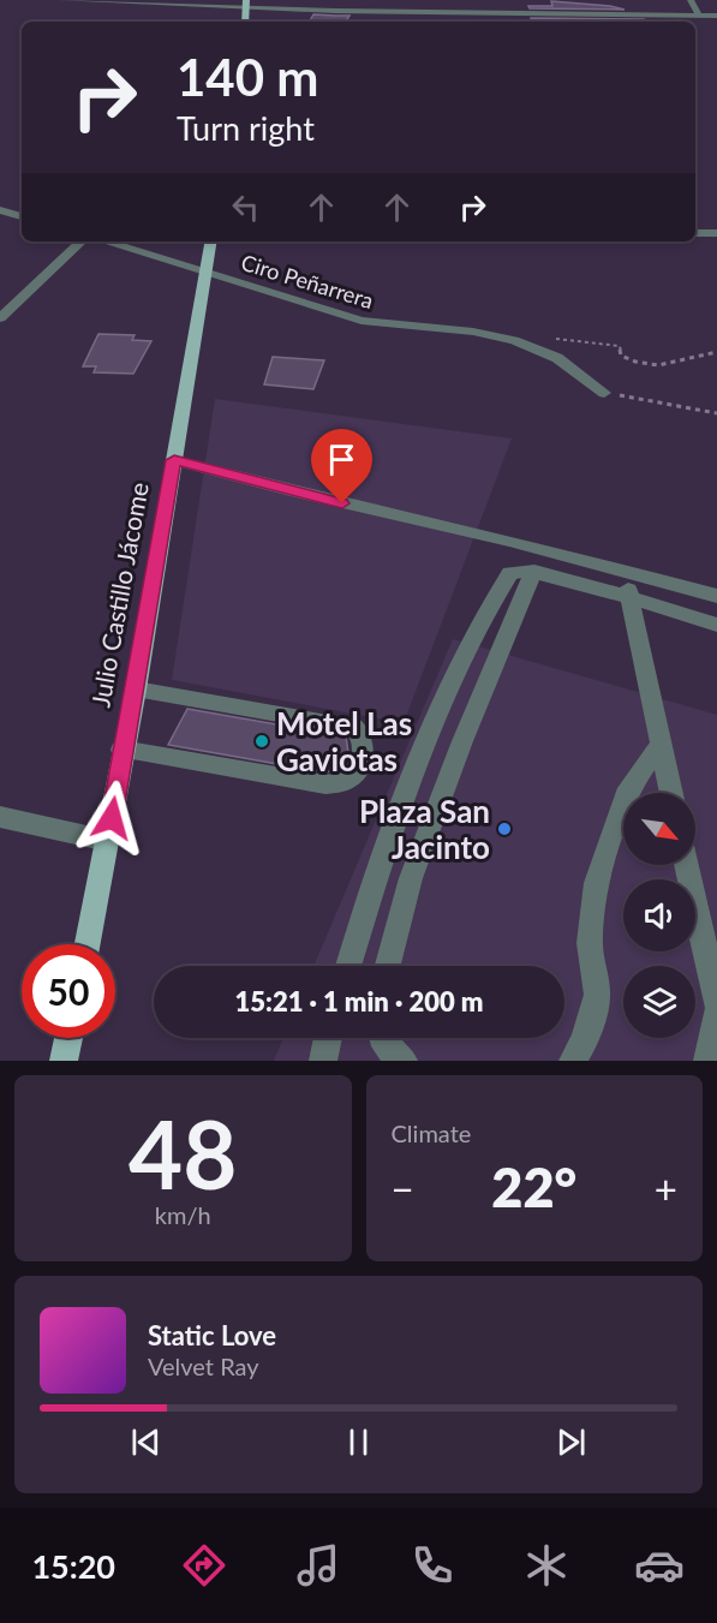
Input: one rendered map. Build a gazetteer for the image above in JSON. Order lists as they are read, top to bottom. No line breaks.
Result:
{"streets":{"main road":["Julio Castillo Jácome"],"street":["Ciro Peñarrera"]},"crossings":[["Ciro Peñarrera","Julio Castillo Jácome"]],"places":["Motel Las Gaviotas","Plaza San Jacinto"],"north":"bottom right","page":{"turn":["140 m","Turn right"],"limit":"50","trip":"15:21 · 1 min · 200 m","tile":[["48","km/h"],"Climate"],"heat":["−","22°","+"],"song":["Static Love","Velvet Ray"],"tabs":"15:20"}}
